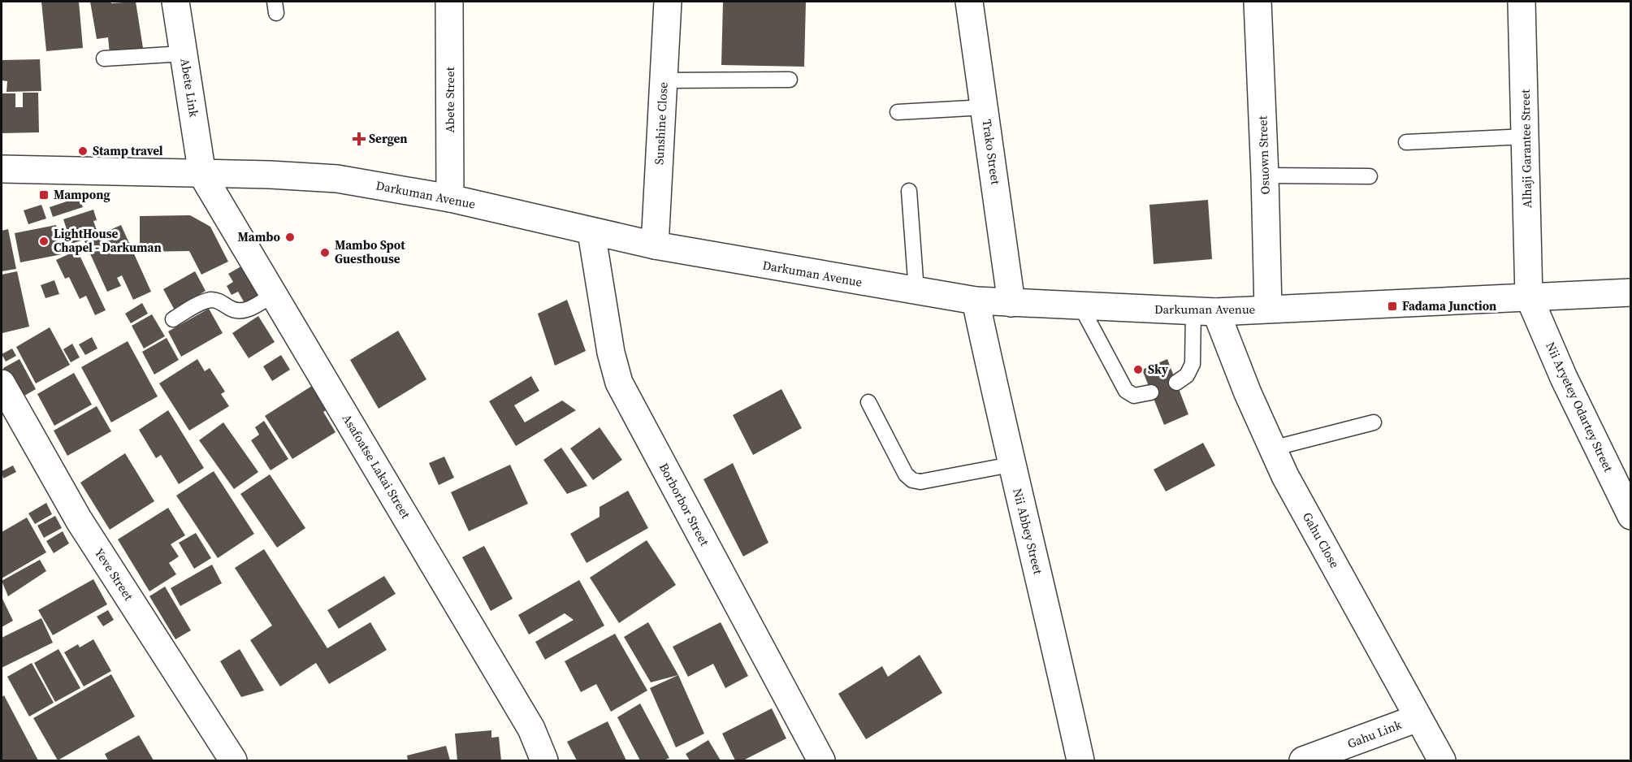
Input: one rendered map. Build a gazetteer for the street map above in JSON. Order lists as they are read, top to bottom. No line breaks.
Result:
{"streets":{"street":["Abete Link","Abete Street","Sunshine Close","Alhaji Garantee Street","Trako Street","Osuown Street","Darkuman Avenue","Nii Aryetey Odartey Street","Asafoatse Lakai Street","Borborbor Street","Nii Abbey Street","Gahu Close","Yeve Street","Gahu Link"]},"crossings":[["Abete Link","Darkuman Avenue"],["Abete Link","Asafoatse Lakai Street"],["Abete Street","Darkuman Avenue"],["Sunshine Close","Darkuman Avenue"],["Alhaji Garantee Street","Darkuman Avenue"],["Alhaji Garantee Street","Nii Aryetey Odartey Street"],["Trako Street","Darkuman Avenue"],["Osuown Street","Darkuman Avenue"],["Darkuman Avenue","Nii Aryetey Odartey Street"],["Darkuman Avenue","Asafoatse Lakai Street"],["Darkuman Avenue","Borborbor Street"],["Darkuman Avenue","Nii Abbey Street"],["Darkuman Avenue","Gahu Close"],["Gahu Close","Gahu Link"]],"places":{"health":["Sergen"],"other":["Stamp travel","Mambo","LightHouse Chapel - Darkuman","Mambo Spot Guesthouse","Sky"],"transit":["Mampong","Fadama Junction"]}}
